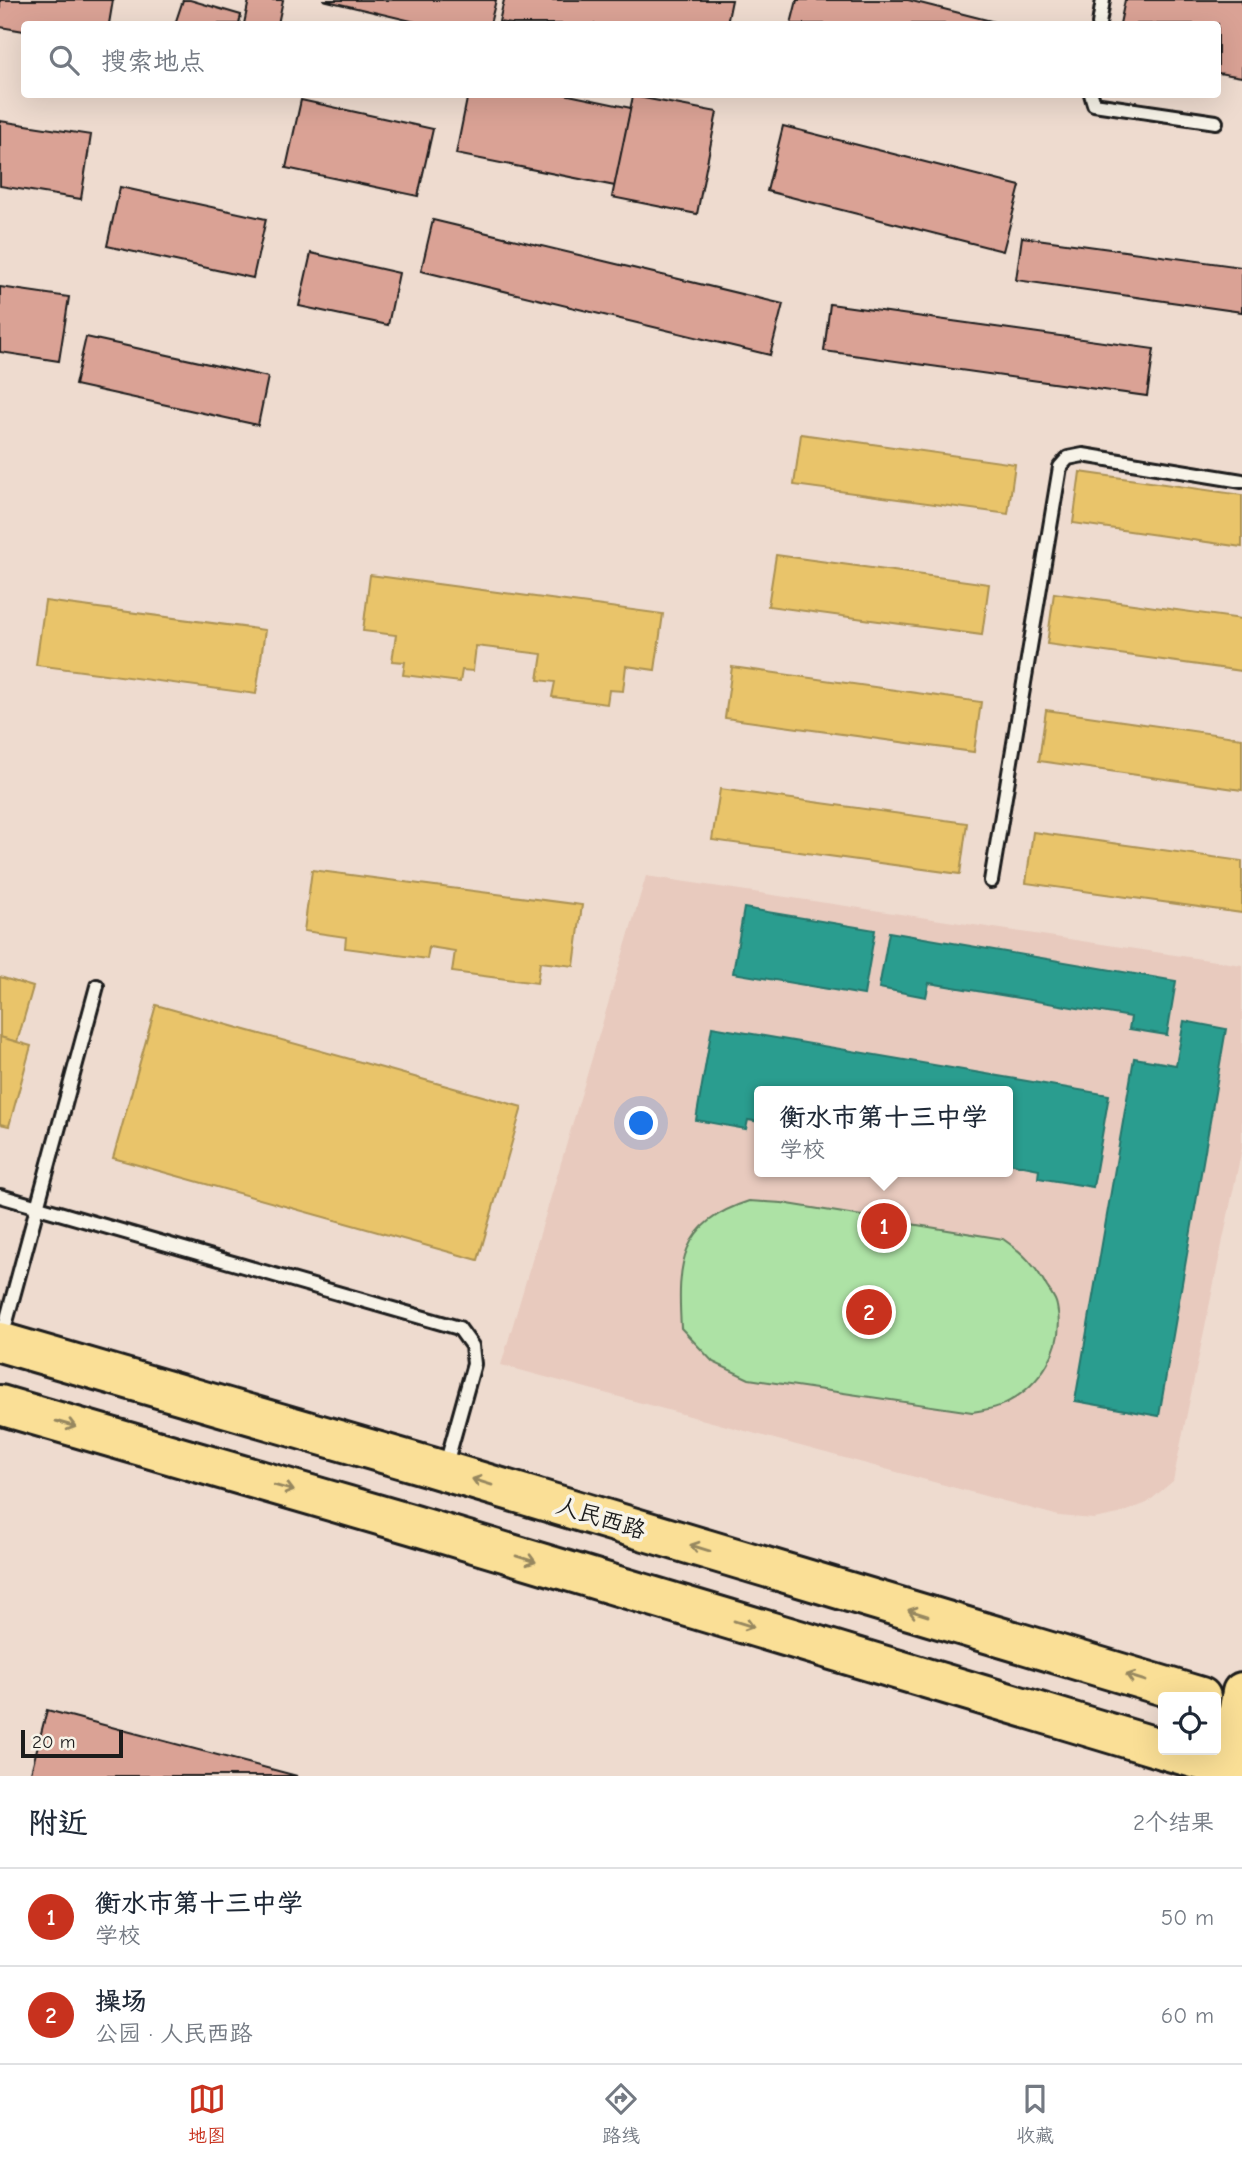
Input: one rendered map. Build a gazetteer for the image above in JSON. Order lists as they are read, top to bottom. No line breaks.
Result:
{"streets":{"main road":["人民西路"]},"scale_bar":"20 m","page":{"search":"搜索地点","popup":["衡水市第十三中学","学校"],"pins":["1","2"],"scale":"20 m","heading":["附近","2个结果"],"list":[{"mark":"1","name":"衡水市第十三中学","note":"学校","value":"50 m"},{"mark":"2","name":"操场","note":"公园 · 人民西路","value":"60 m"}],"nav":["地图","路线","收藏"]}}
